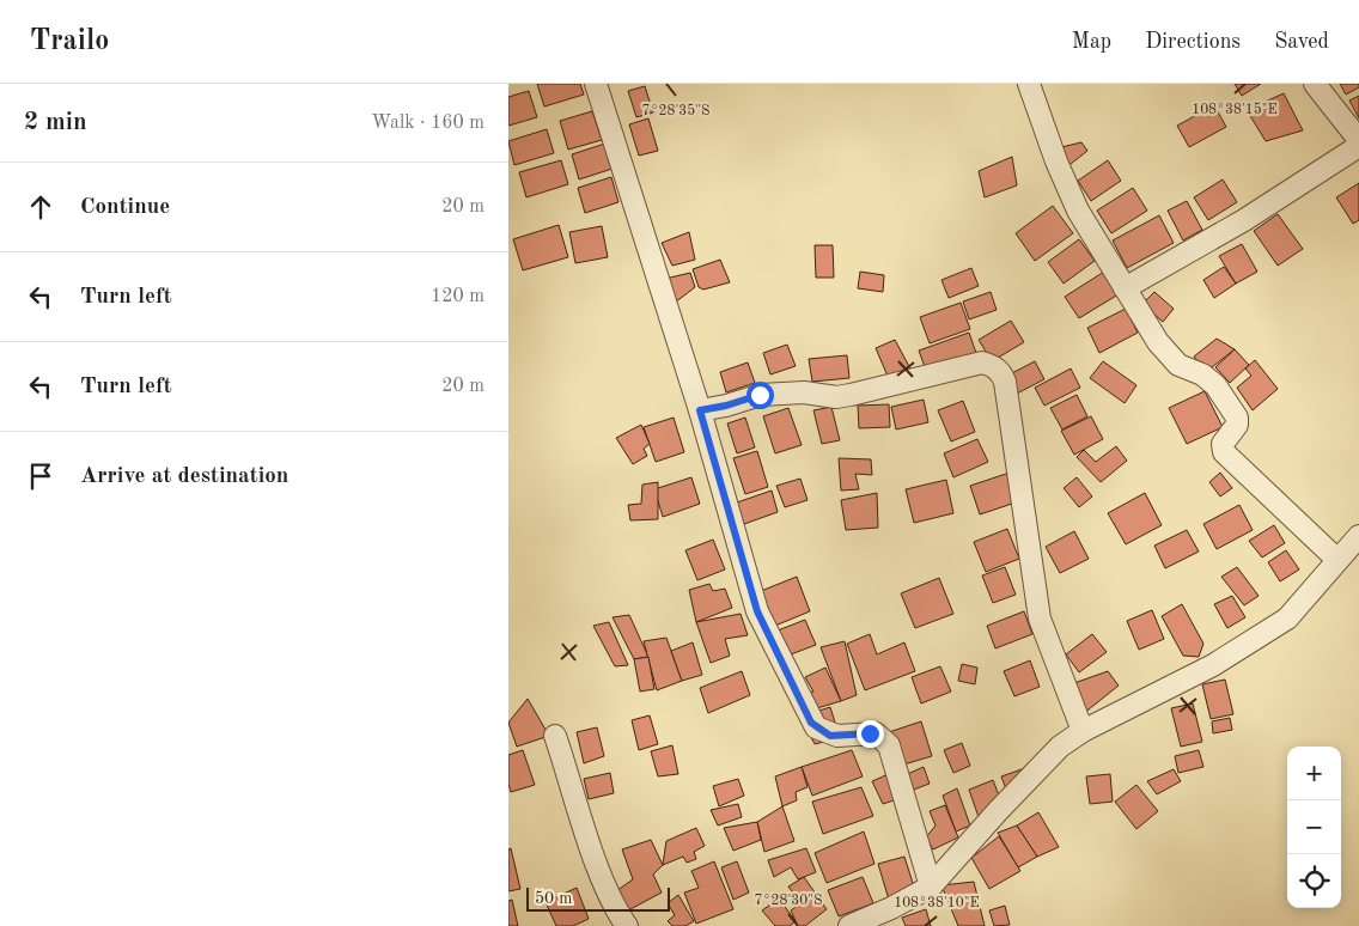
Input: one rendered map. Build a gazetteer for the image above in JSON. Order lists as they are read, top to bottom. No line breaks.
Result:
{"scale_bar":"50 m","page":{"header":"Trailo","nav":["Map","Directions","Saved"],"heading":["2 min","Walk · 160 m"],"list":[["Continue","20 m"],["Turn left","120 m"],["Turn left","20 m"],"Arrive at destination"],"map_buttons":["+","−"],"scale":"50 m"},"coordinates":["108°38'15\"E","7°28'35\"S","7°28'30\"S","108°38'10\"E"]}
